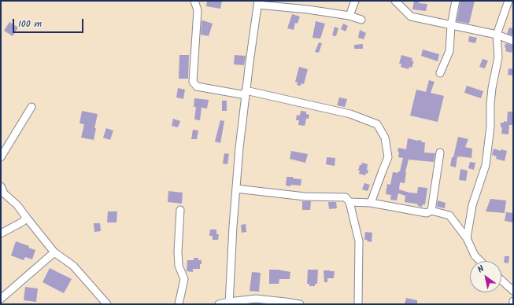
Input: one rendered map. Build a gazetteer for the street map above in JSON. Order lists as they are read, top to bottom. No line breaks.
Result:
{"scale_bar":"100 m","north":"top left"}
